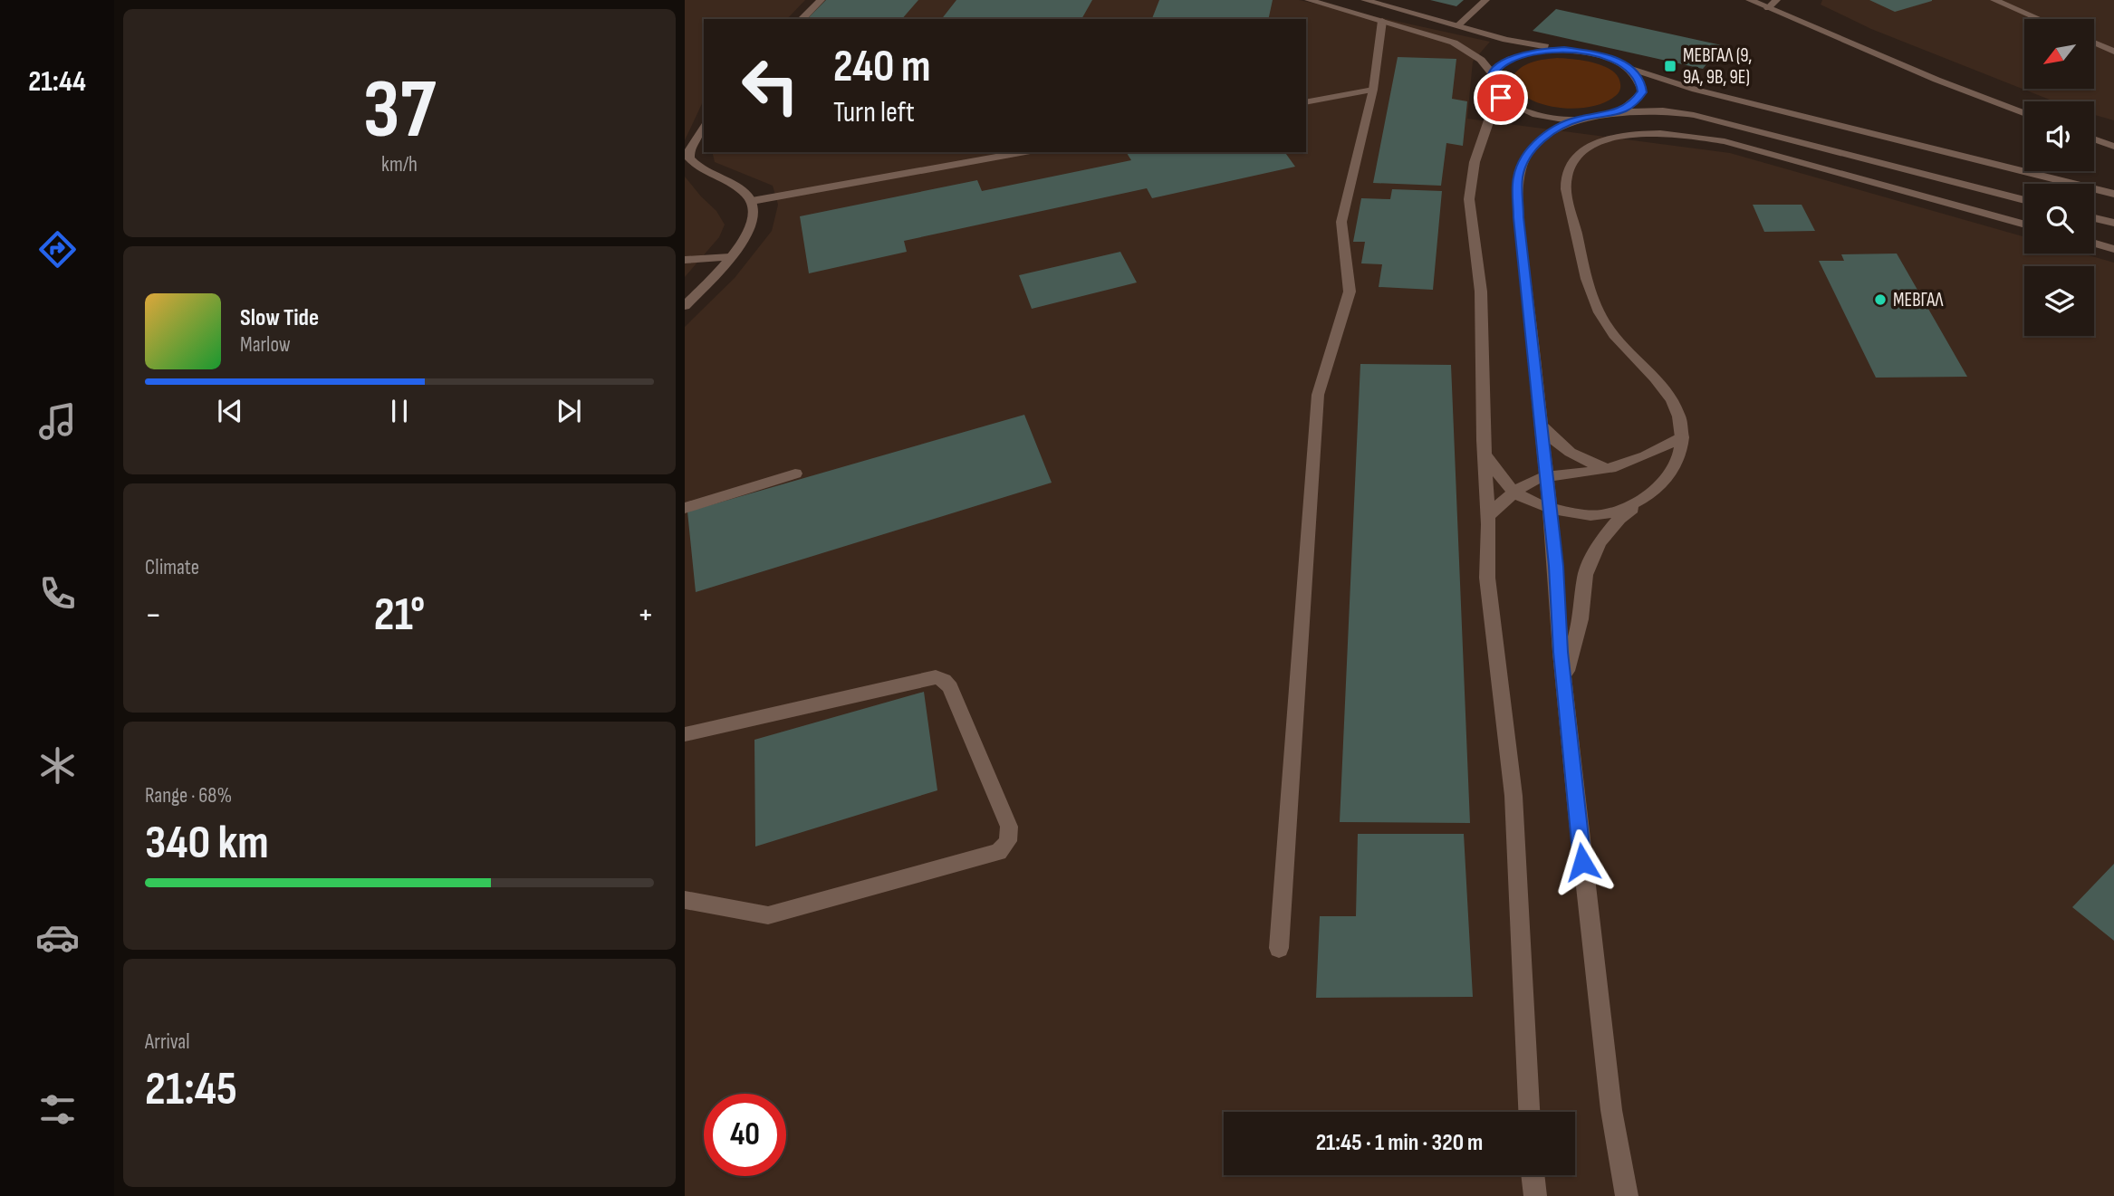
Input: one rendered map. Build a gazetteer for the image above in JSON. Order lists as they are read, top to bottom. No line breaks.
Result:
{"places":{"transit":["ΜΕΒΓΑΛ (9, 9Α, 9Β, 9Ε)"],"other":["ΜΕΒΓΑΛ"]},"north":"bottom left","page":{"tabs":"21:44","tile":[["37","km/h"],"Climate",["Range · 68%","340 km"],["Arrival","21:45"]],"turn":["240 m","Turn left"],"song":["Slow Tide","Marlow"],"heat":["−","21°","+"],"limit":"40","trip":"21:45 · 1 min · 320 m"}}
